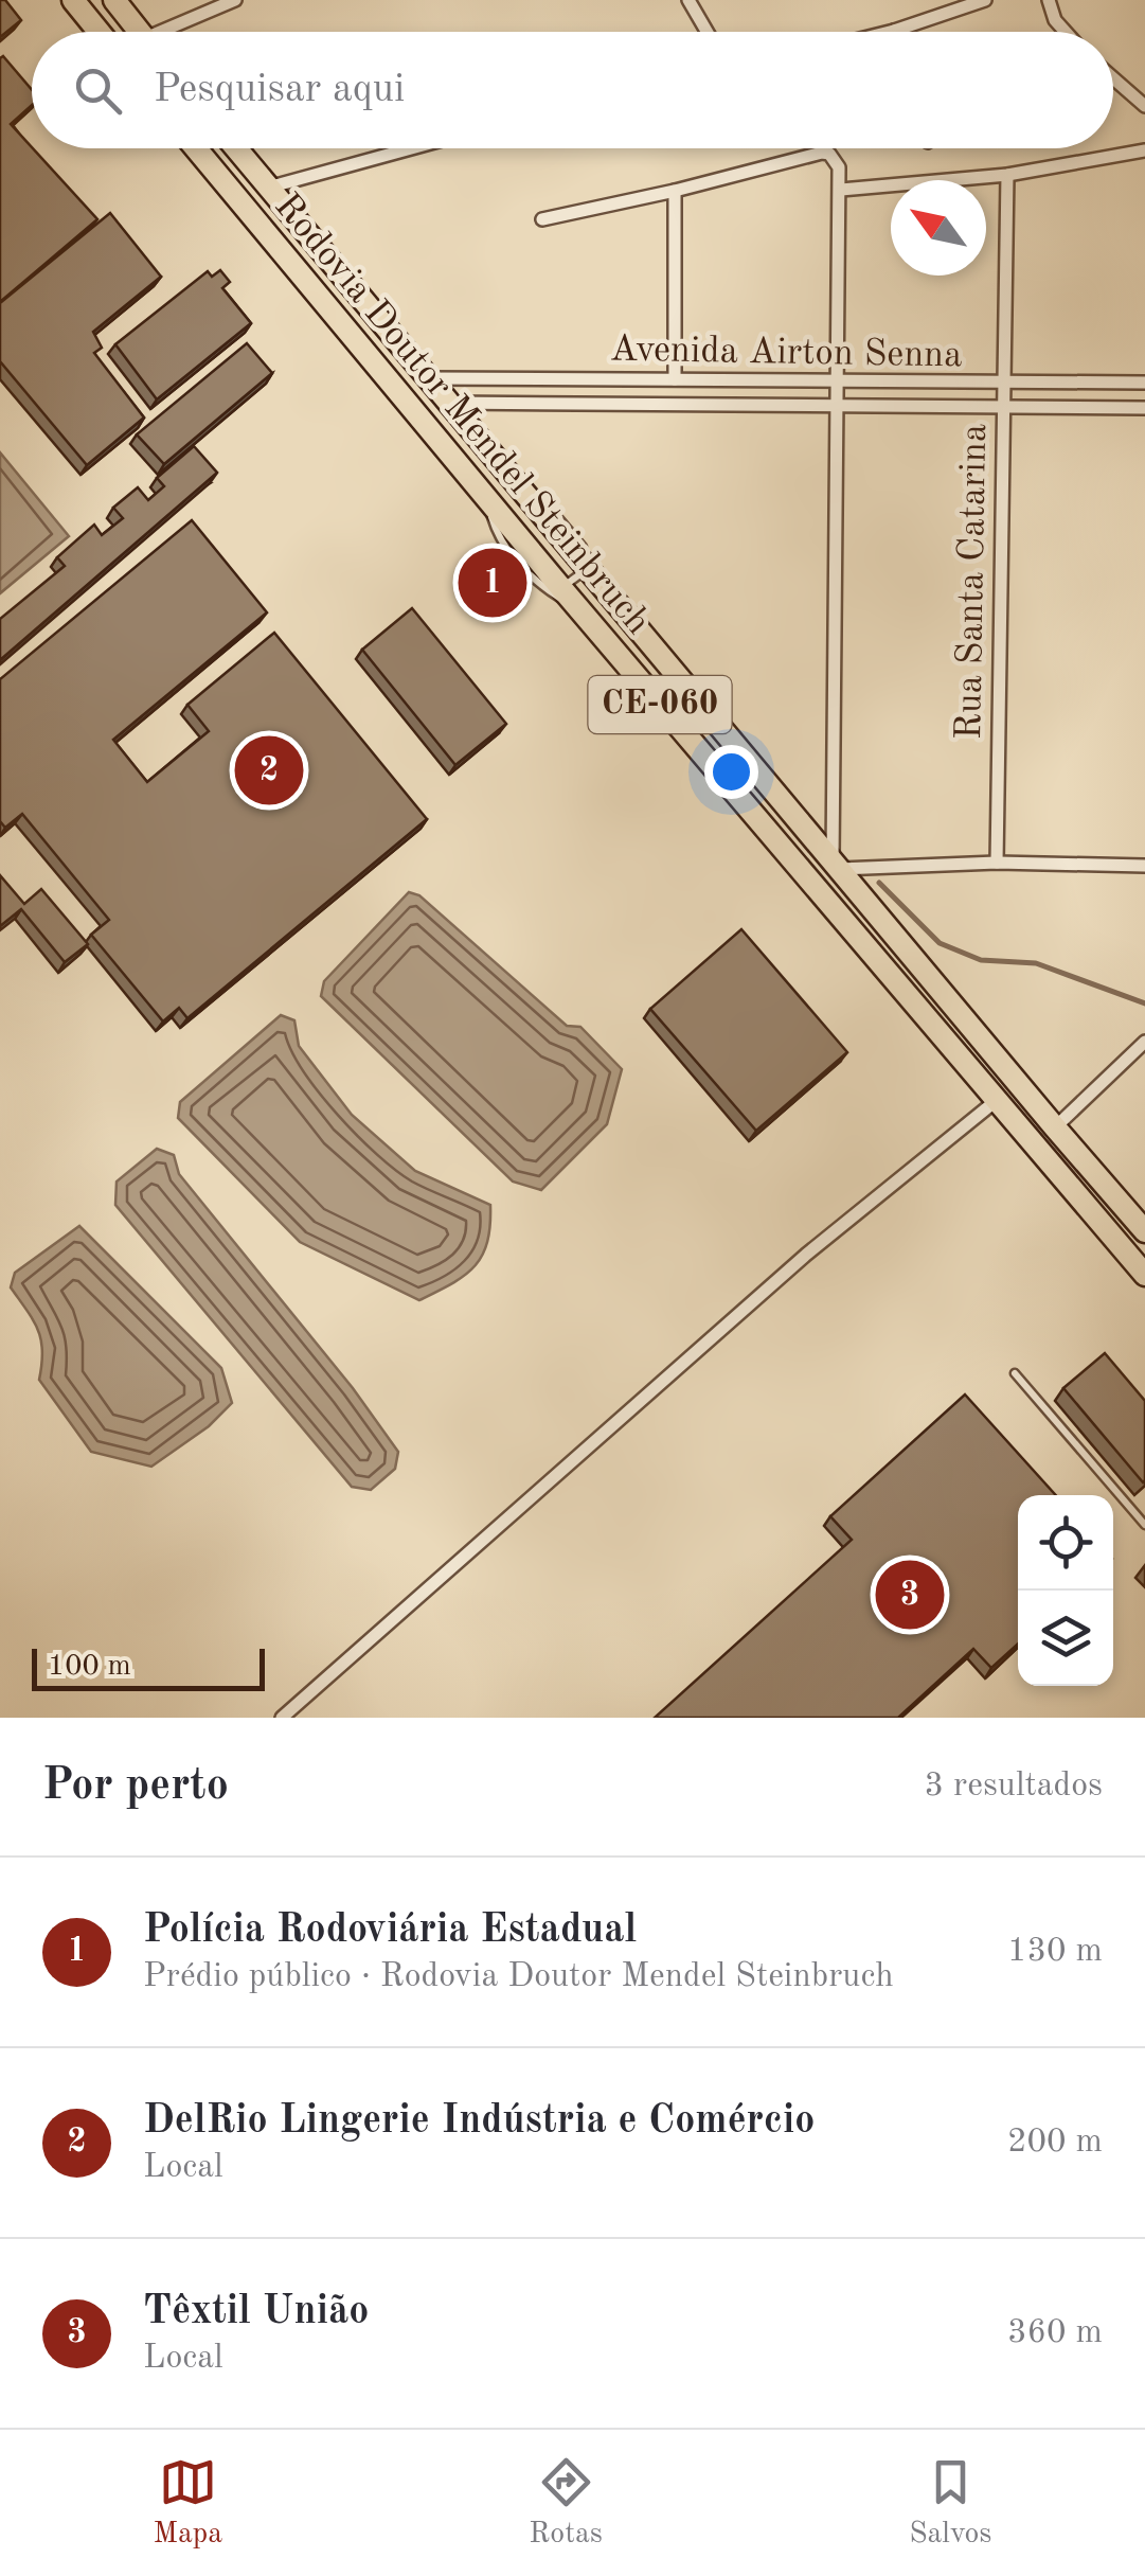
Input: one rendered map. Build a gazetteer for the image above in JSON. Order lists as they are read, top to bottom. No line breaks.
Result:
{"streets":{"highway":["Rodovia Doutor Mendel Steinbruch","CE-060"],"street":["Avenida Airton Senna","Rua Santa Catarina"]},"crossings":[["Avenida Airton Senna","Rodovia Doutor Mendel Steinbruch"],["Avenida Airton Senna","Rua Santa Catarina"]],"scale_bar":"100 m","north":"top left","page":{"search":"Pesquisar aqui","pins":["1","2","3"],"scale":"100 m","heading":["Por perto","3 resultados"],"list":[{"mark":"1","name":"Polícia Rodoviária Estadual","note":"Prédio público · Rodovia Doutor Mendel Steinbruch","value":"130 m"},{"mark":"2","name":"DelRio Lingerie Indústria e Comércio","note":"Local","value":"200 m"},{"mark":"3","name":"Têxtil União","note":"Local","value":"360 m"}],"nav":["Mapa","Rotas","Salvos"]}}
